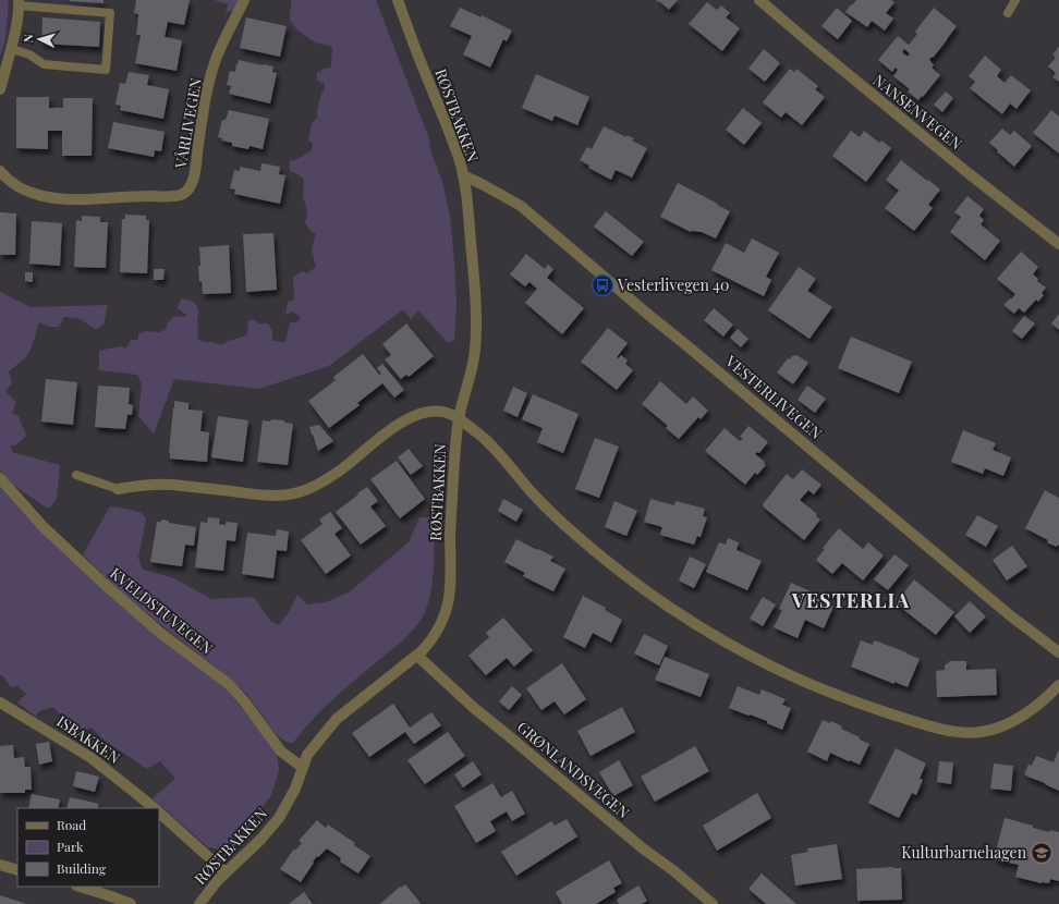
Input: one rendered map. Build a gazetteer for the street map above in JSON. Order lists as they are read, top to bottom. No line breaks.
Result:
{"streets":{"street":["NANSENVEGEN","RØSTBAKKEN","VÅRLIVEGEN","VESTERLIVEGEN","KVELDSTUVEGEN","ISBAKKEN","GRØNLANDSVEGEN"]},"crossings":[["RØSTBAKKEN","VESTERLIVEGEN"],["RØSTBAKKEN","KVELDSTUVEGEN"],["RØSTBAKKEN","GRØNLANDSVEGEN"]],"districts":["VESTERLIA"],"places":{"bus stop":["Vesterlivegen 40"],"school or university":["Kulturbarnehagen"]},"legend":["Road","Park","Building"],"north":"left"}
